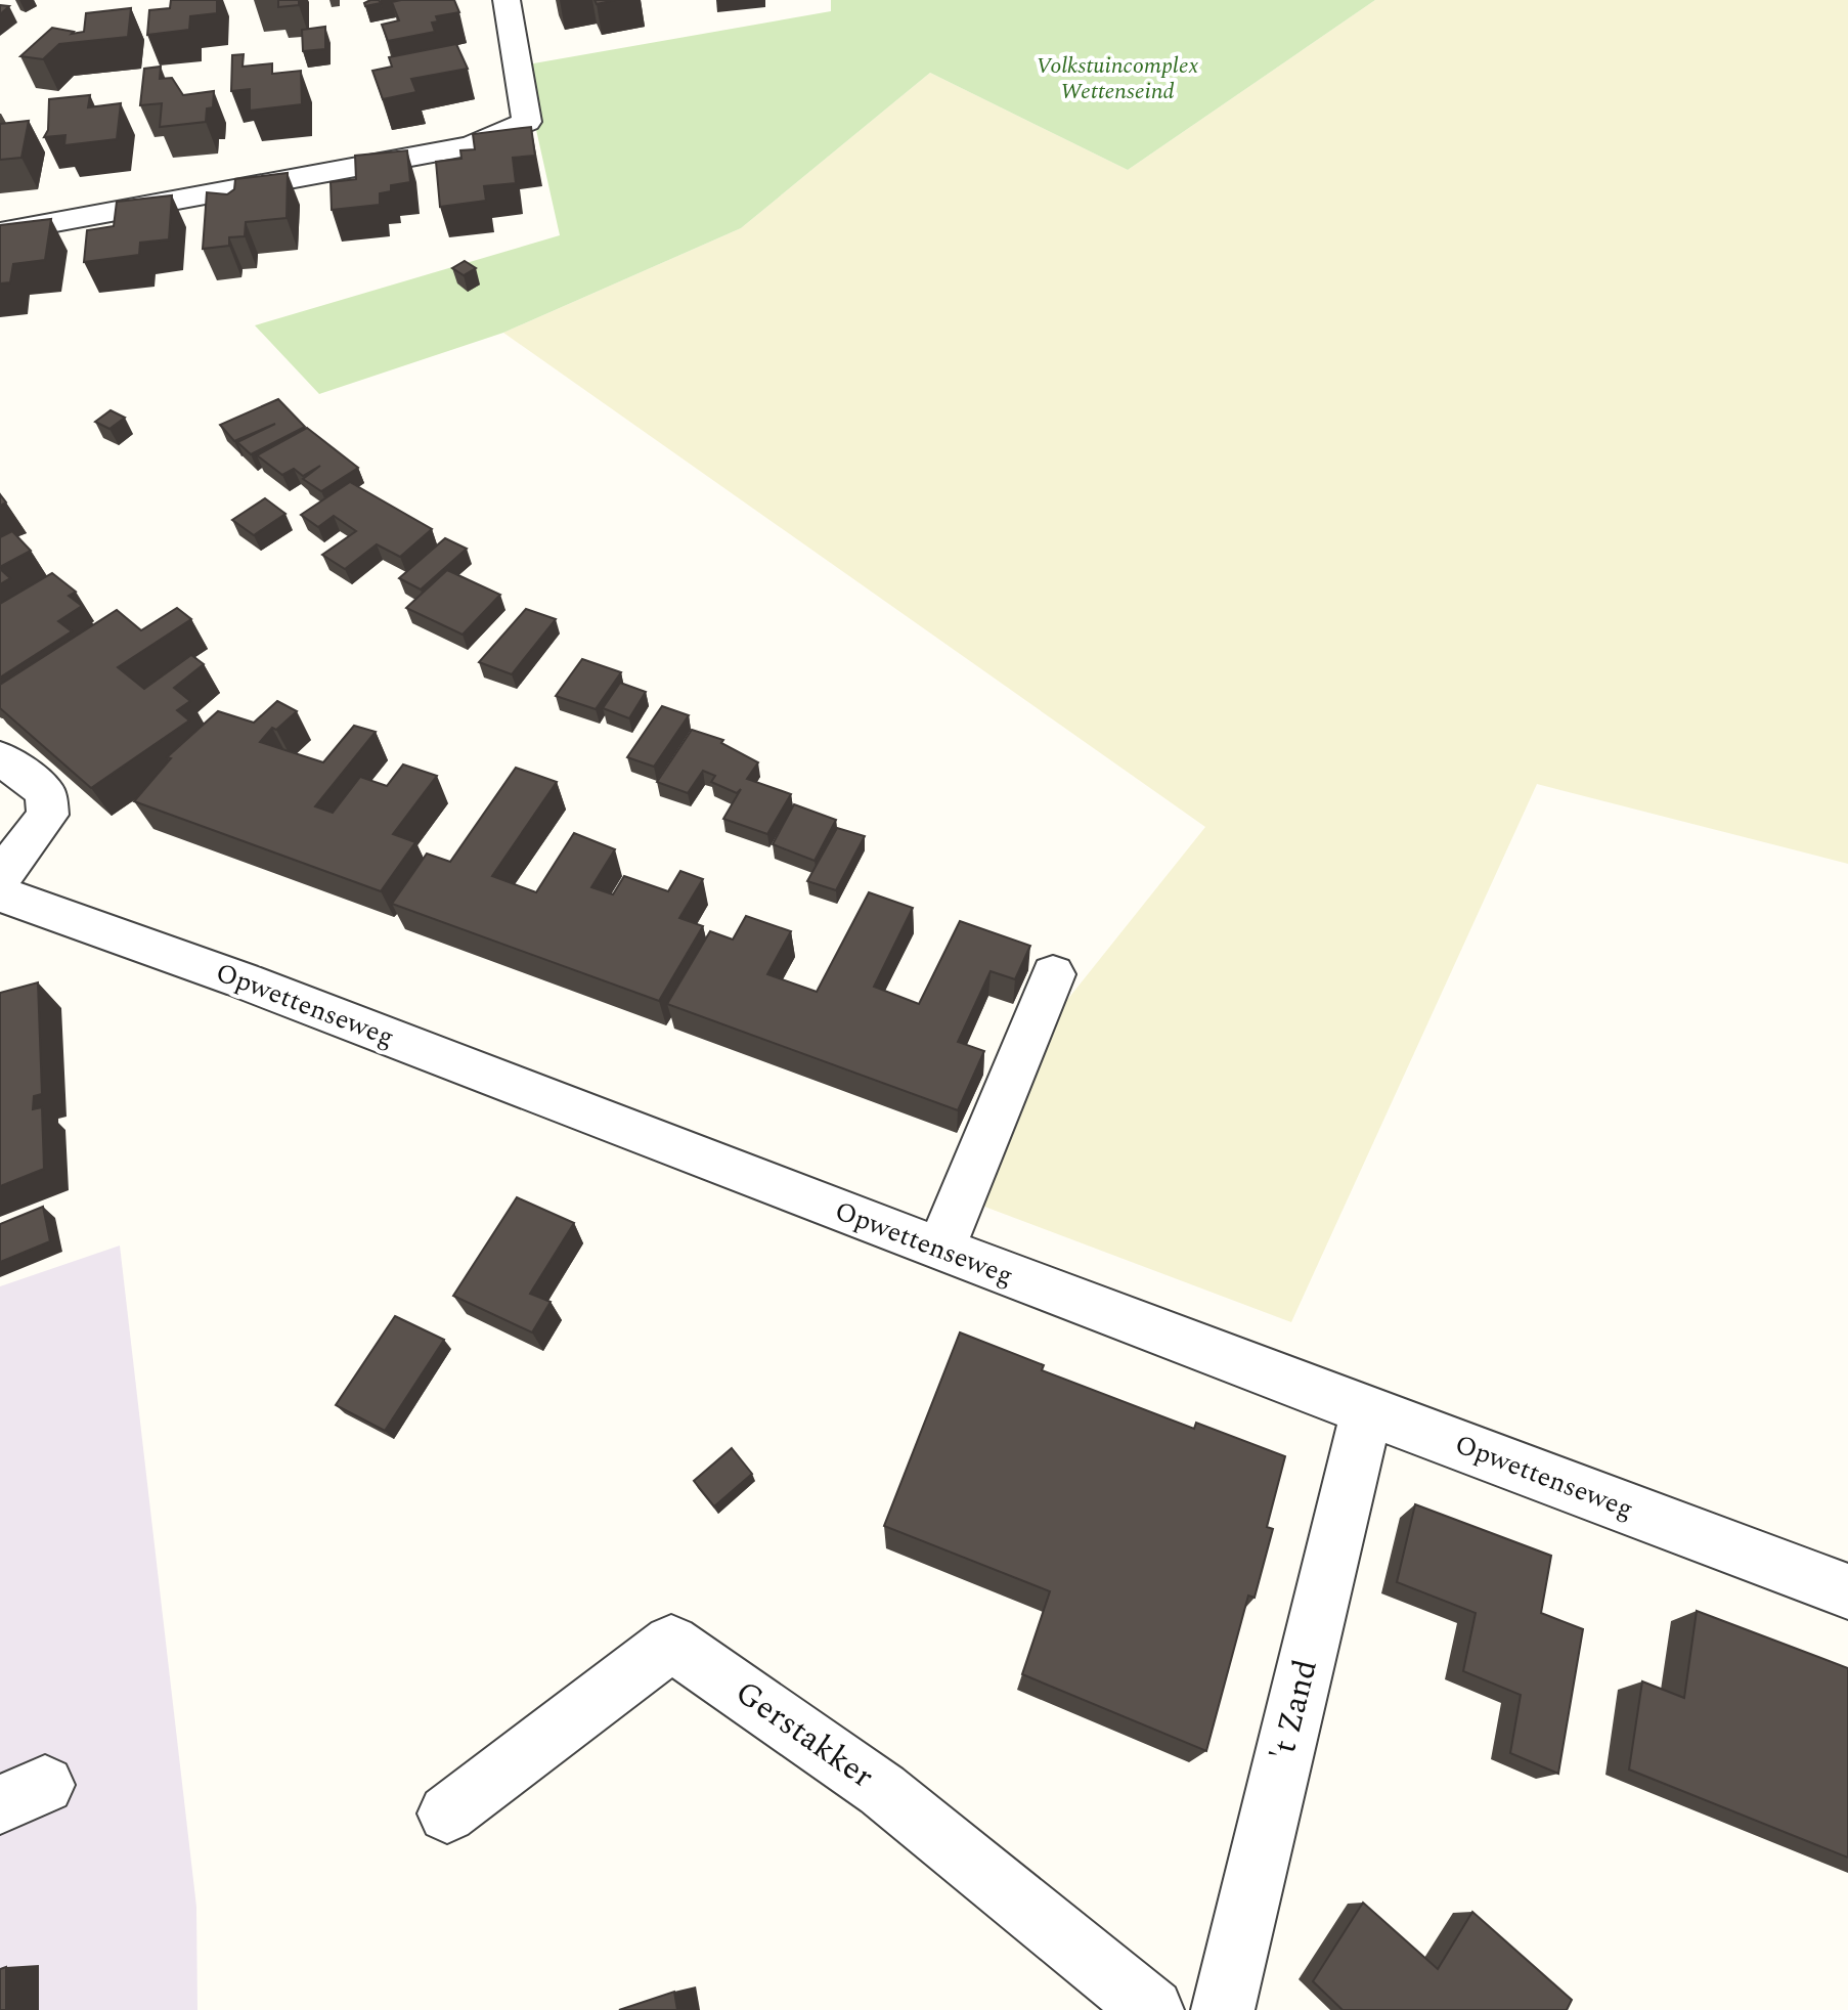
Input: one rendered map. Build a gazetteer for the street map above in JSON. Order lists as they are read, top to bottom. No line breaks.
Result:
{"streets":{"street":["Opwettenseweg","'t Zand","Gerstakker"]},"crossings":[["Opwettenseweg","'t Zand"]],"parks":["Volkstuincomplex Wettenseind"]}
